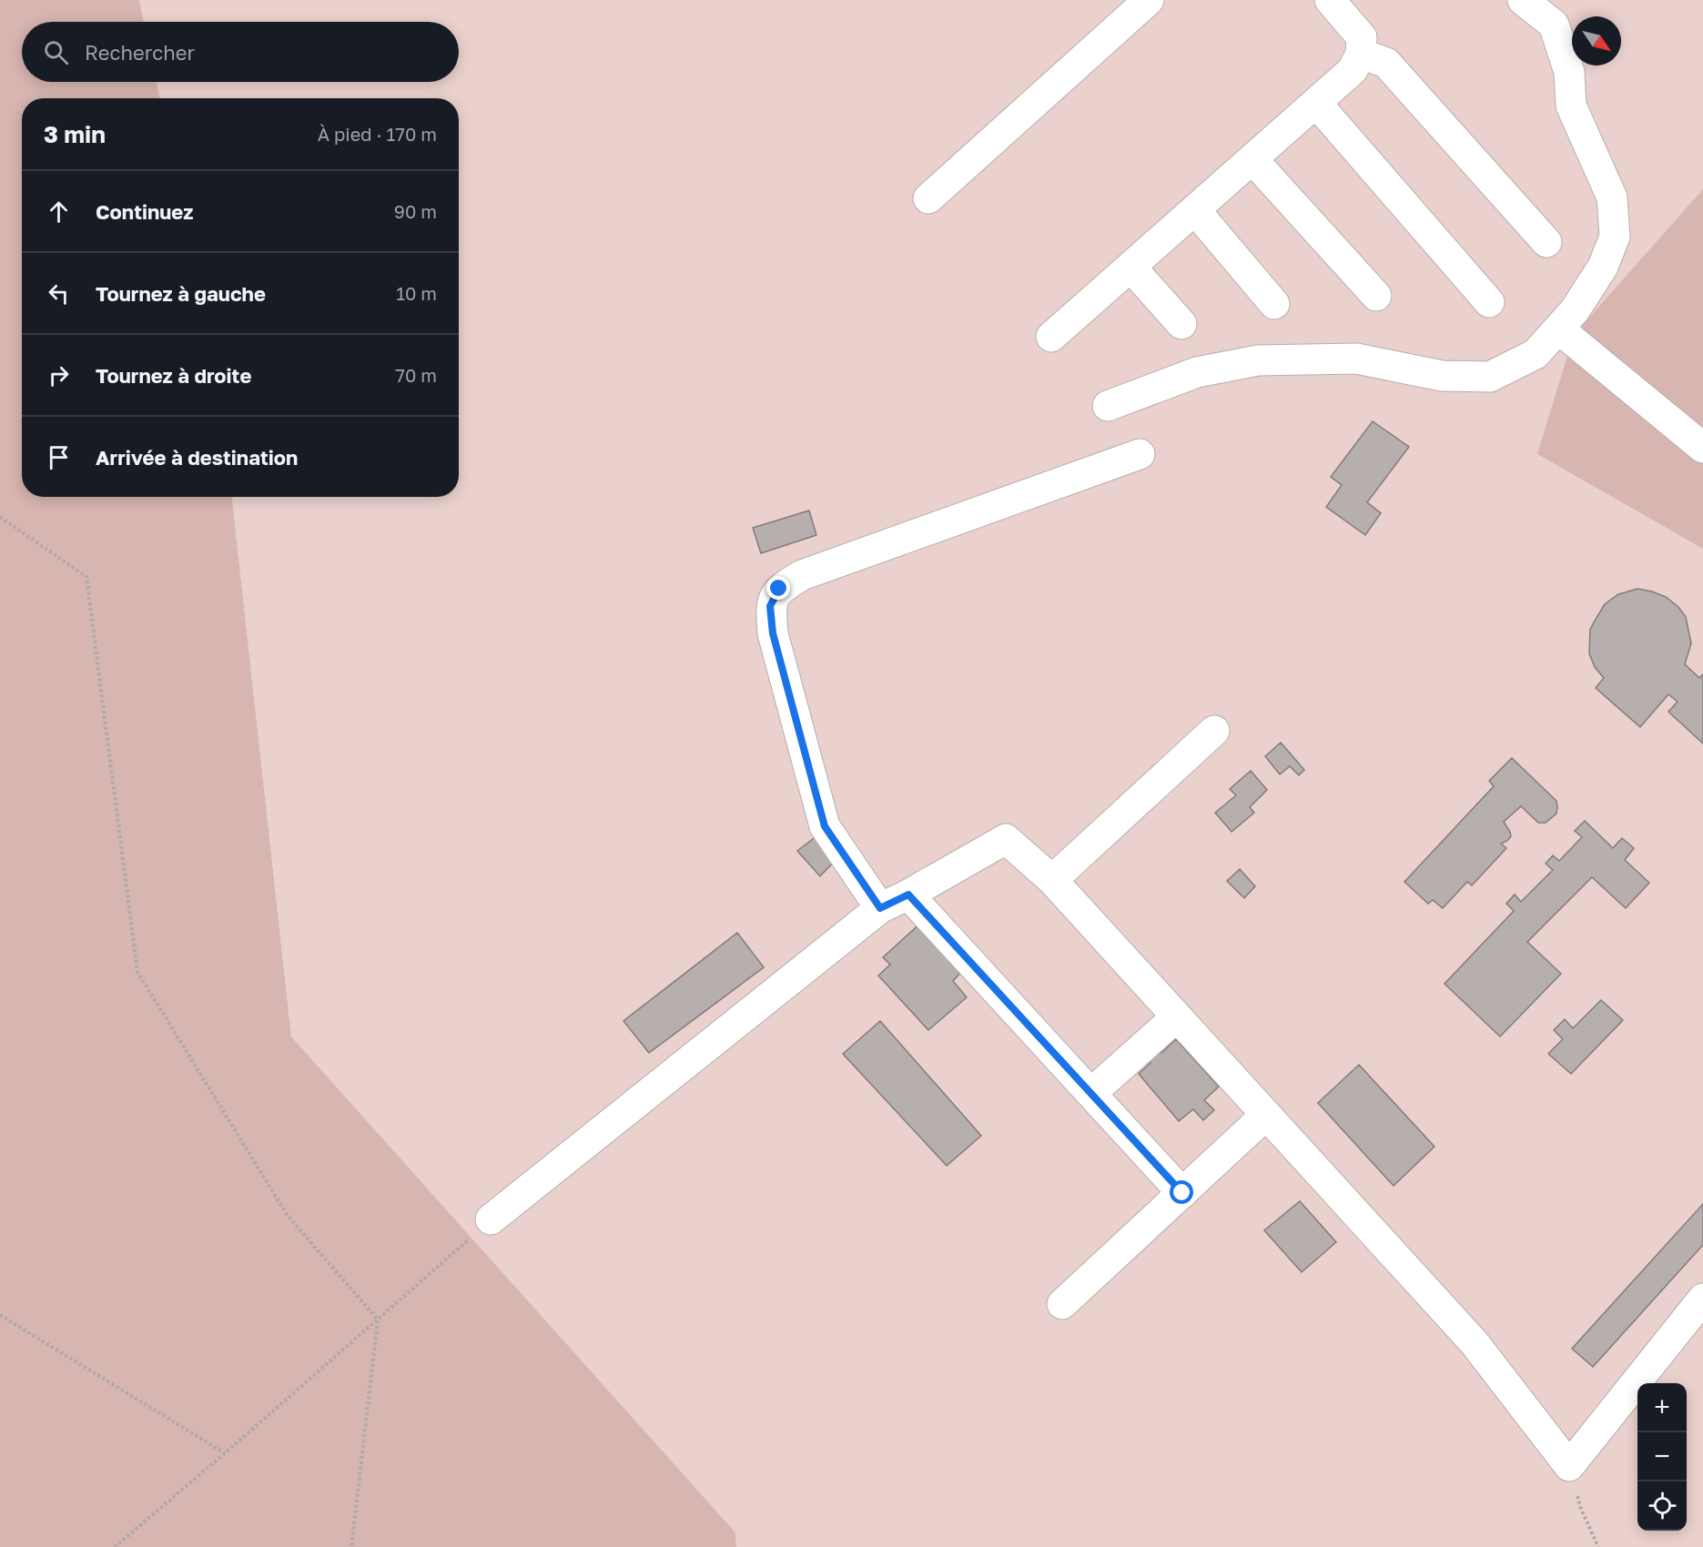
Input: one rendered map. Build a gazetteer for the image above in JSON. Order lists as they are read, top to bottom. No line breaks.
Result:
{"north":"bottom right","page":{"search":"Rechercher","heading":["3 min","À pied · 170 m"],"list":[["Continuez","90 m"],["Tournez à gauche","10 m"],["Tournez à droite","70 m"],"Arrivée à destination"],"map_buttons":["+","−"]}}
